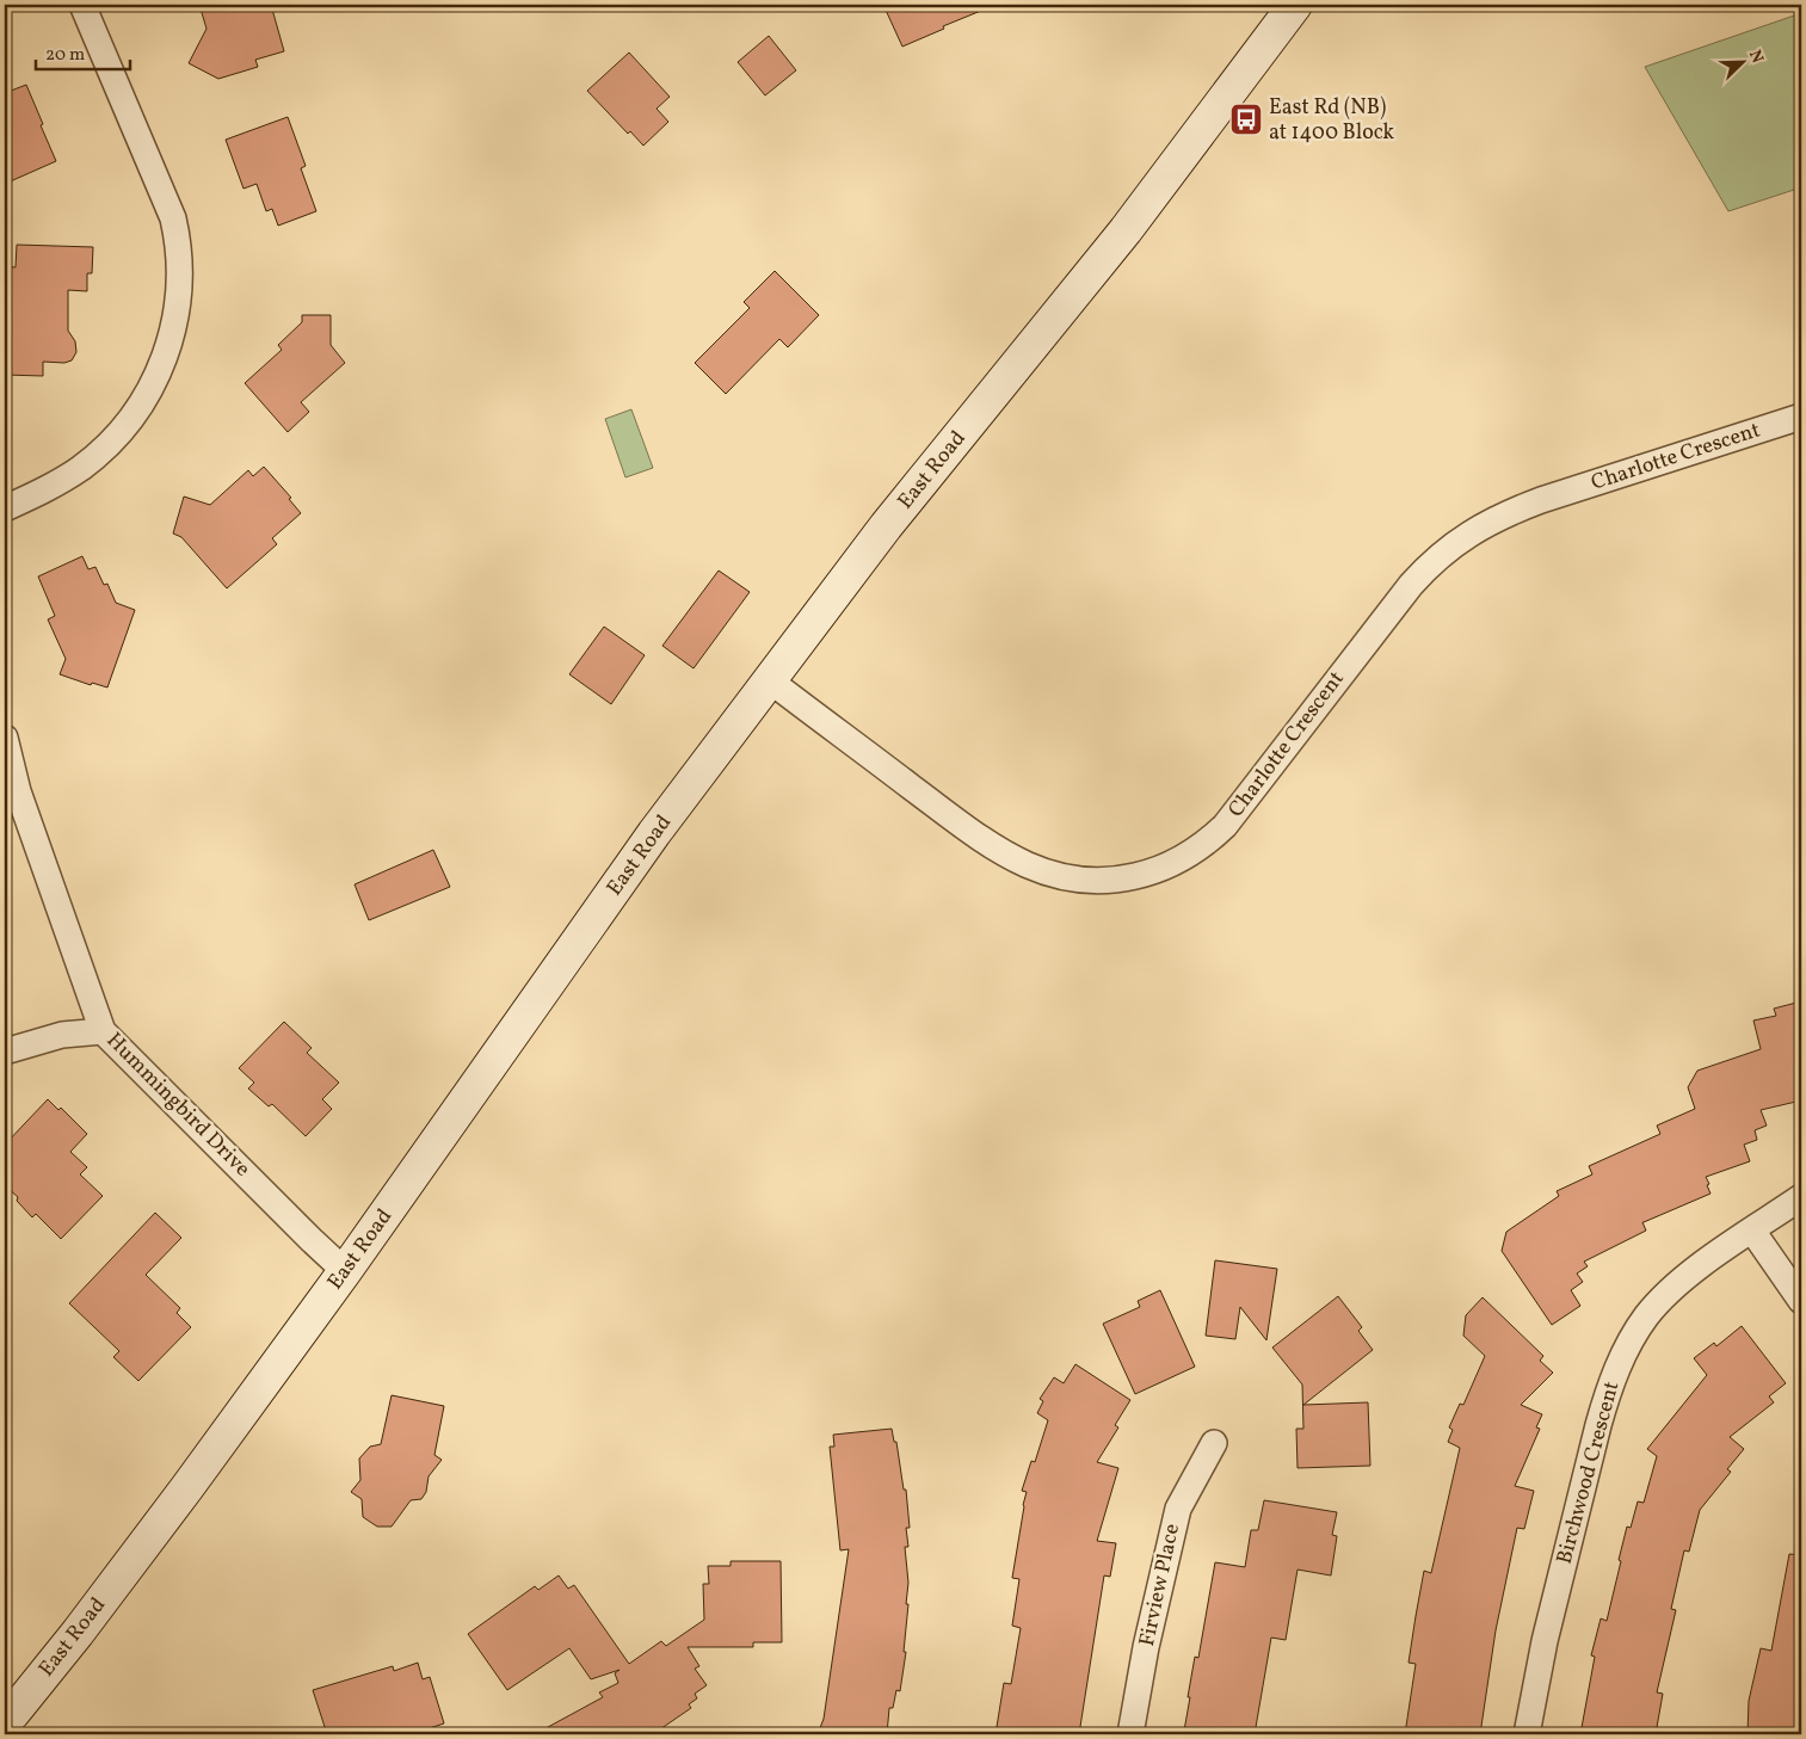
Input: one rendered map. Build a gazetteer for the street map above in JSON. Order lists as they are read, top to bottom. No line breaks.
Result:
{"streets":{"main road":["East Road"],"street":["Charlotte Crescent","Hummingbird Drive","Birchwood Crescent","Firview Place"]},"crossings":[["Charlotte Crescent","East Road"],["East Road","Hummingbird Drive"]],"places":{"bus stop":["East Rd (NB) at 1400 Block"]},"scale_bar":"20 m","north":"top right"}
